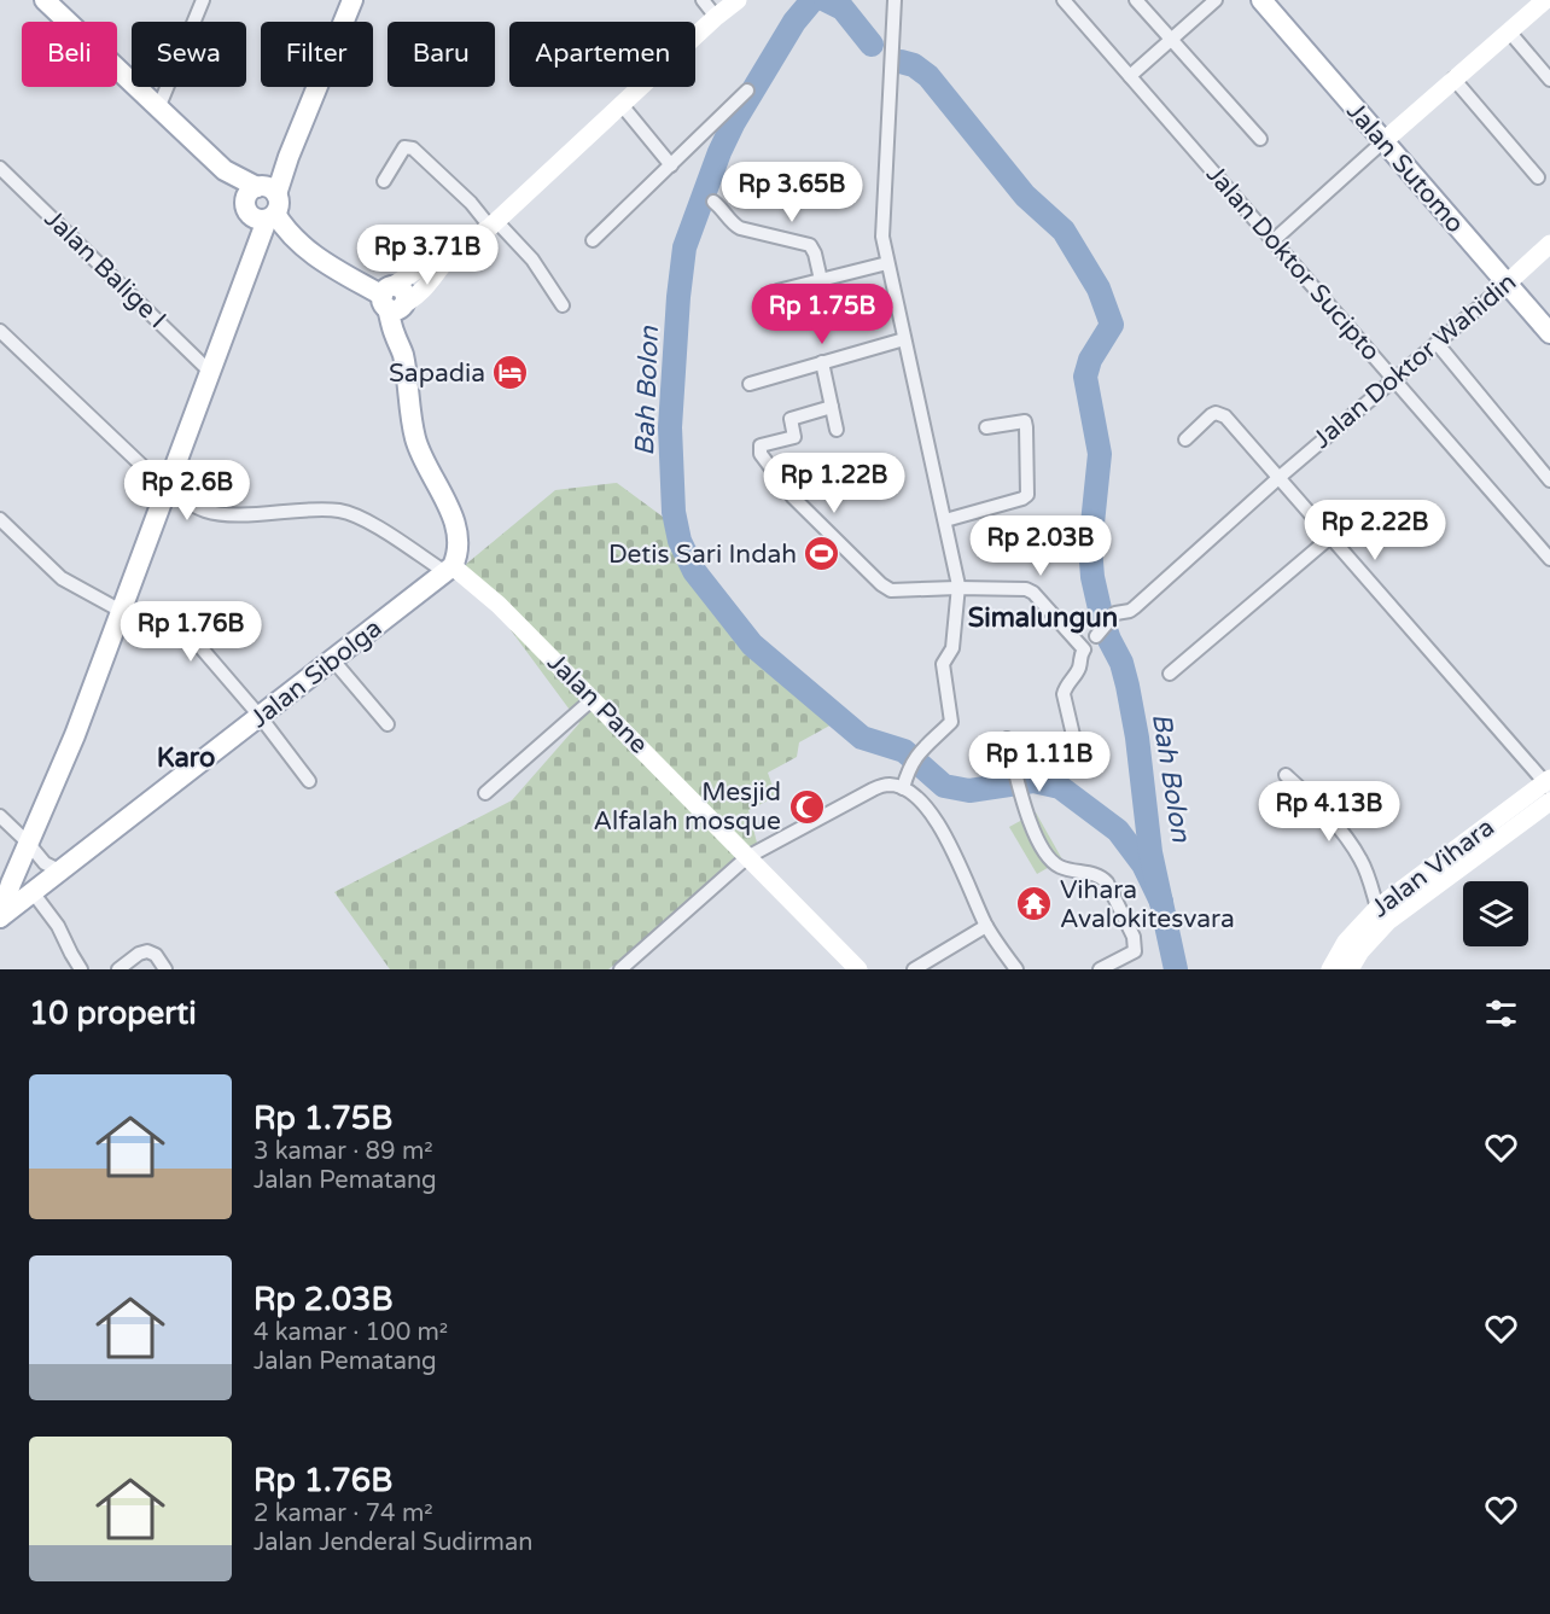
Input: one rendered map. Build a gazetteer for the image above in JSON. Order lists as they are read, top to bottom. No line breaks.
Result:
{"streets":{"main road":["Jalan Sutomo","Jalan Sibolga"],"street":["Jalan Doktor Sucipto","Jalan Balige I","Jalan Doktor Wahidin","Jalan Pane","Jalan Vihara"]},"crossings":[["Jalan Sutomo","Jalan Doktor Wahidin"],["Jalan Doktor Sucipto","Jalan Doktor Wahidin"],["Jalan Sibolga","Jalan Pane"]],"districts":["Simalungun","Karo"],"water":["Bah Bolon"],"places":{"hotel":["Sapadia"],"sports":["Detis Sari Indah"],"mosque":["Mesjid Alfalah mosque"],"temple":["Vihara Avalokitesvara"]},"page":{"chip":["Beli","Sewa","Filter","Baru","Apartemen"],"price":["Rp 3.65B","Rp 3.71B","Rp 1.75B","Rp 1.22B","Rp 2.6B","Rp 2.22B","Rp 2.03B","Rp 1.76B","Rp 1.11B","Rp 4.13B"],"heading":"10 properti","list":[{"name":"Rp 1.75B","note":"3 kamar · 89 m² · Jalan Pematang"},{"name":"Rp 2.03B","note":"4 kamar · 100 m² · Jalan Pematang"},{"name":"Rp 1.76B","note":"2 kamar · 74 m² · Jalan Jenderal Sudirman"}]}}
